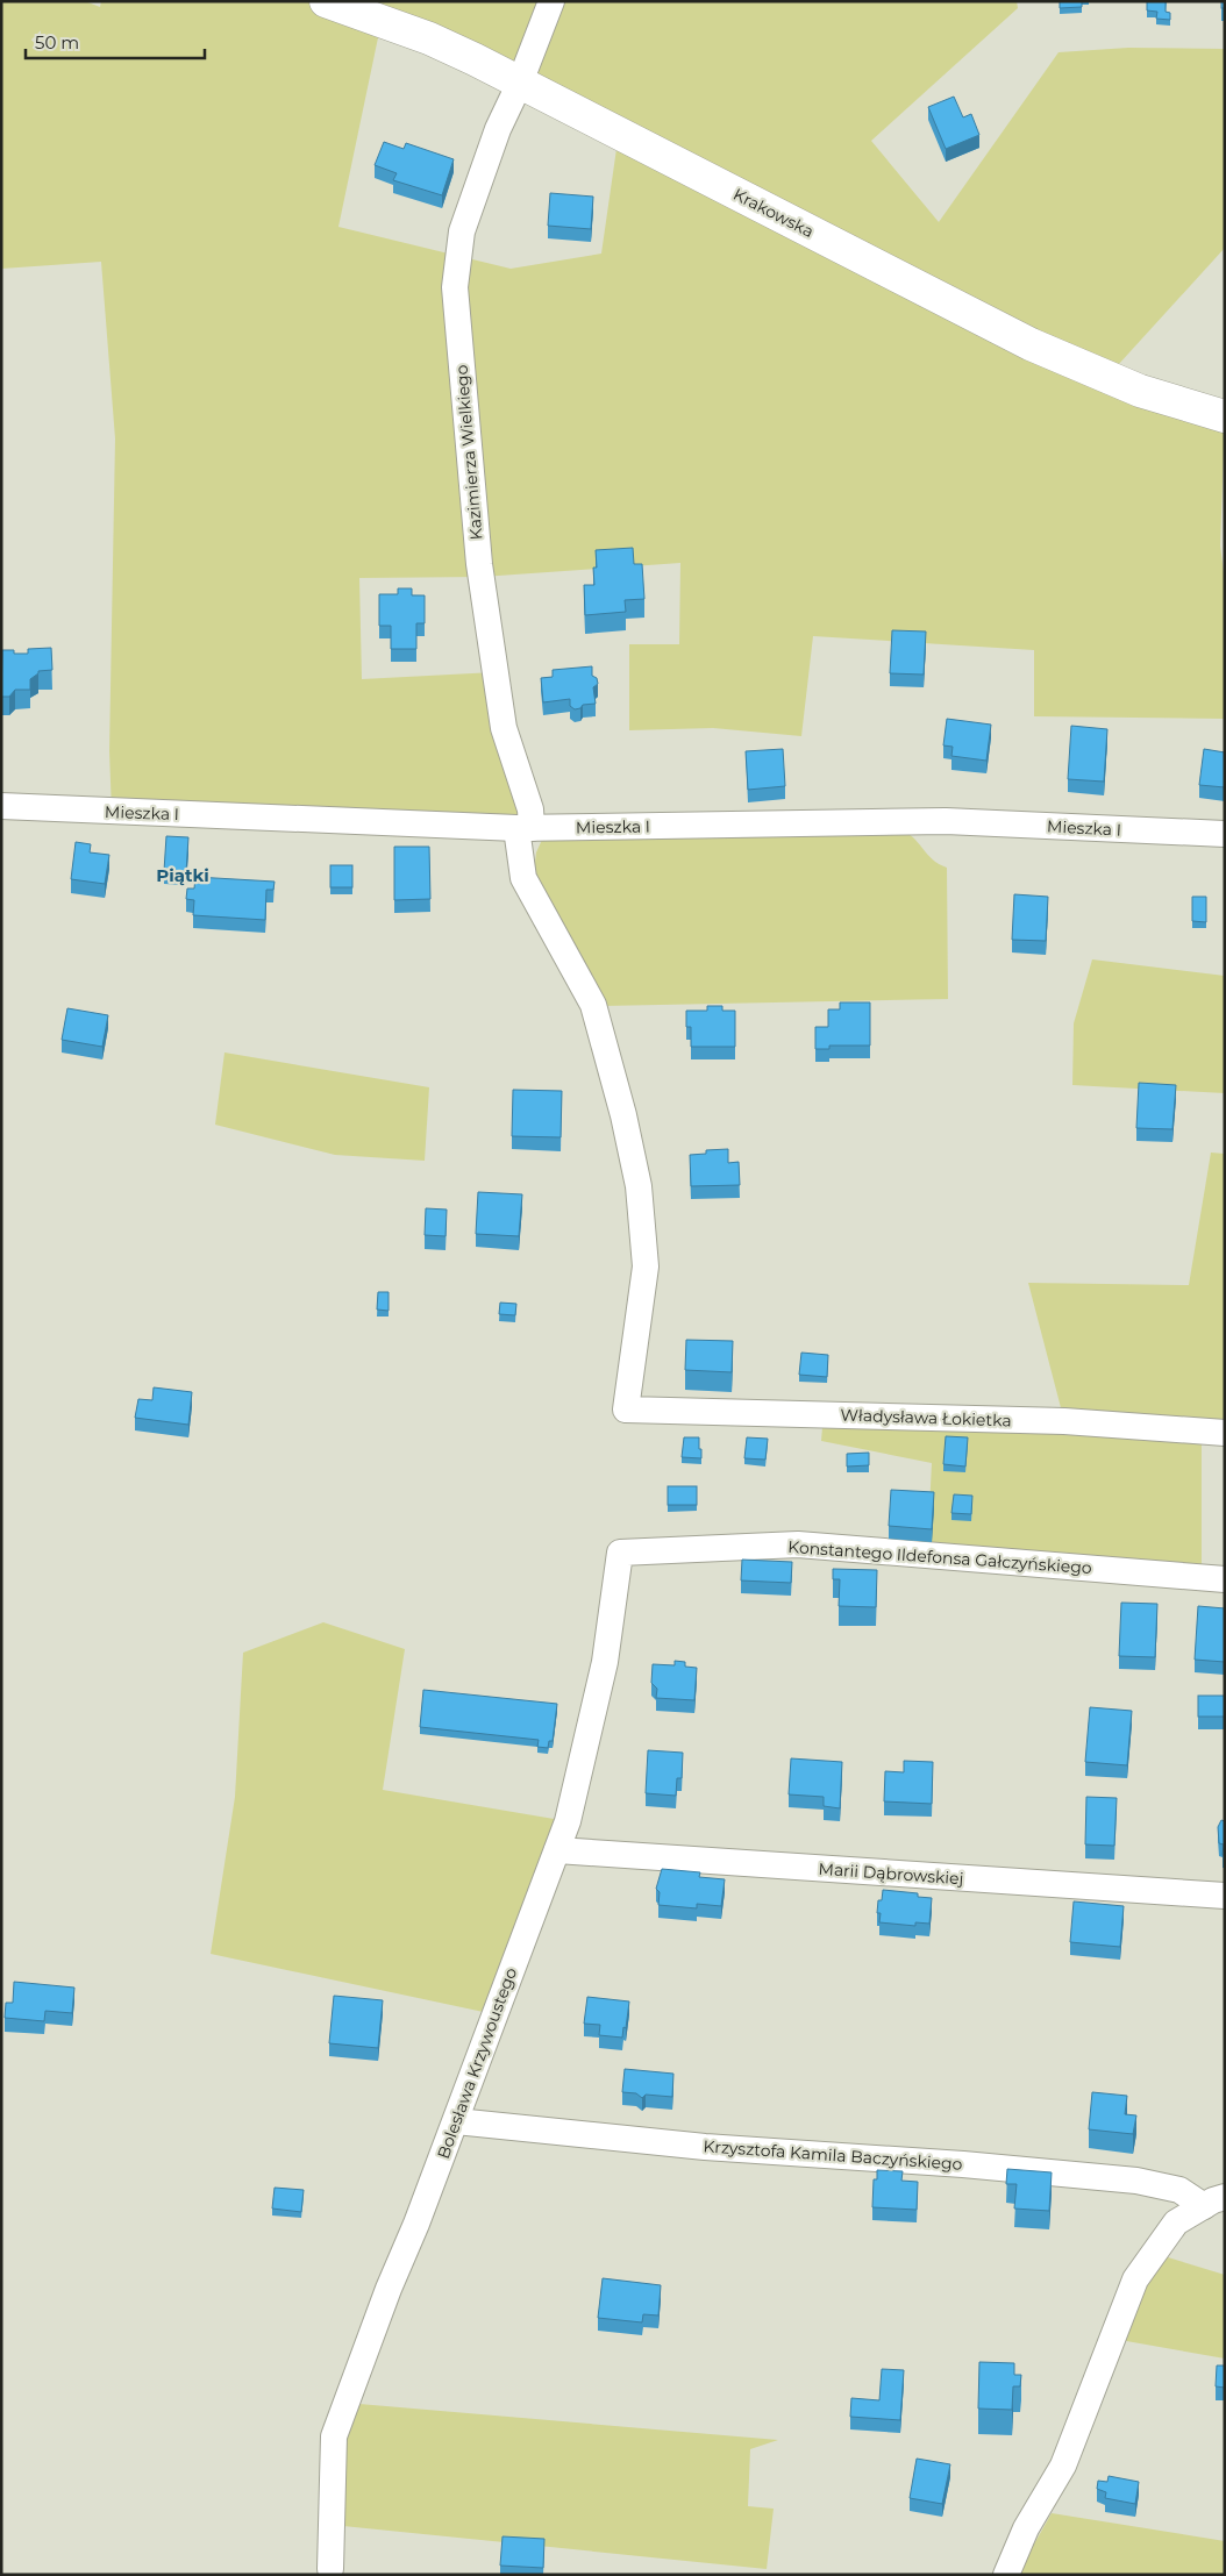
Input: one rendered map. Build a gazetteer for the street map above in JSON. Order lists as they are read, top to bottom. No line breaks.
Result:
{"streets":{"main road":["Krakowska"],"street":["Kazimierza Wielkiego","Mieszka I","Władysława Łokietka","Konstantego Ildefonsa Gałczyńskiego","Marii Dąbrowskiej","Bolesława Krzywoustego","Krzysztofa Kamila Baczyńskiego"]},"crossings":[["Krakowska","Kazimierza Wielkiego"],["Kazimierza Wielkiego","Mieszka I"],["Kazimierza Wielkiego","Władysława Łokietka"],["Mieszka I","Władysława Łokietka"],["Konstantego Ildefonsa Gałczyńskiego","Bolesława Krzywoustego"],["Marii Dąbrowskiej","Bolesława Krzywoustego"],["Bolesława Krzywoustego","Krzysztofa Kamila Baczyńskiego"]],"districts":["Piątki"],"scale_bar":"50 m"}
